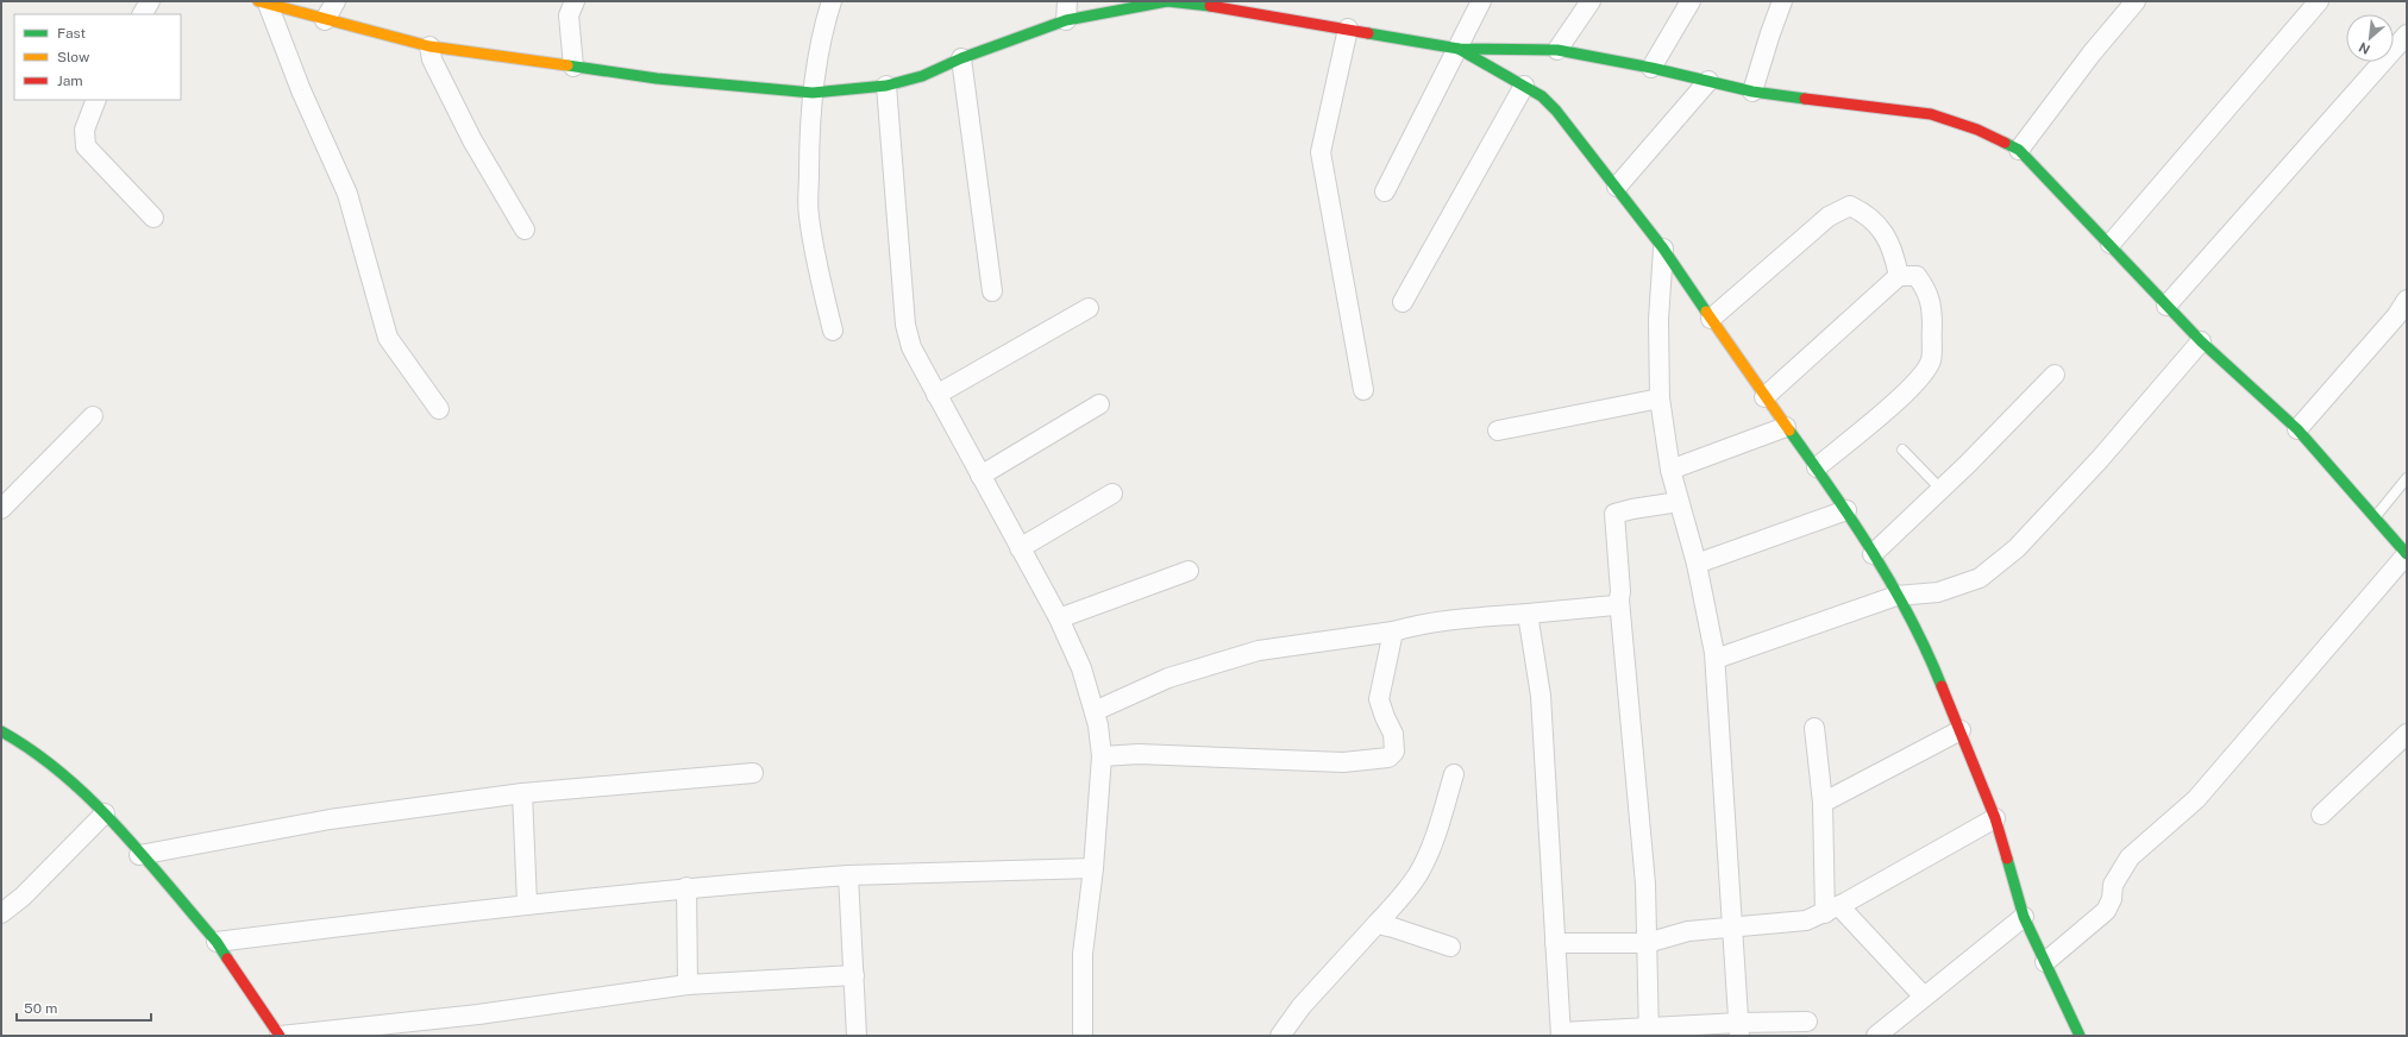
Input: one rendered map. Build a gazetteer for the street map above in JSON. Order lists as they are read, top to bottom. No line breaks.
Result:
{"legend":["Fast","Slow","Jam"],"scale_bar":"50 m","north":"bottom left"}
